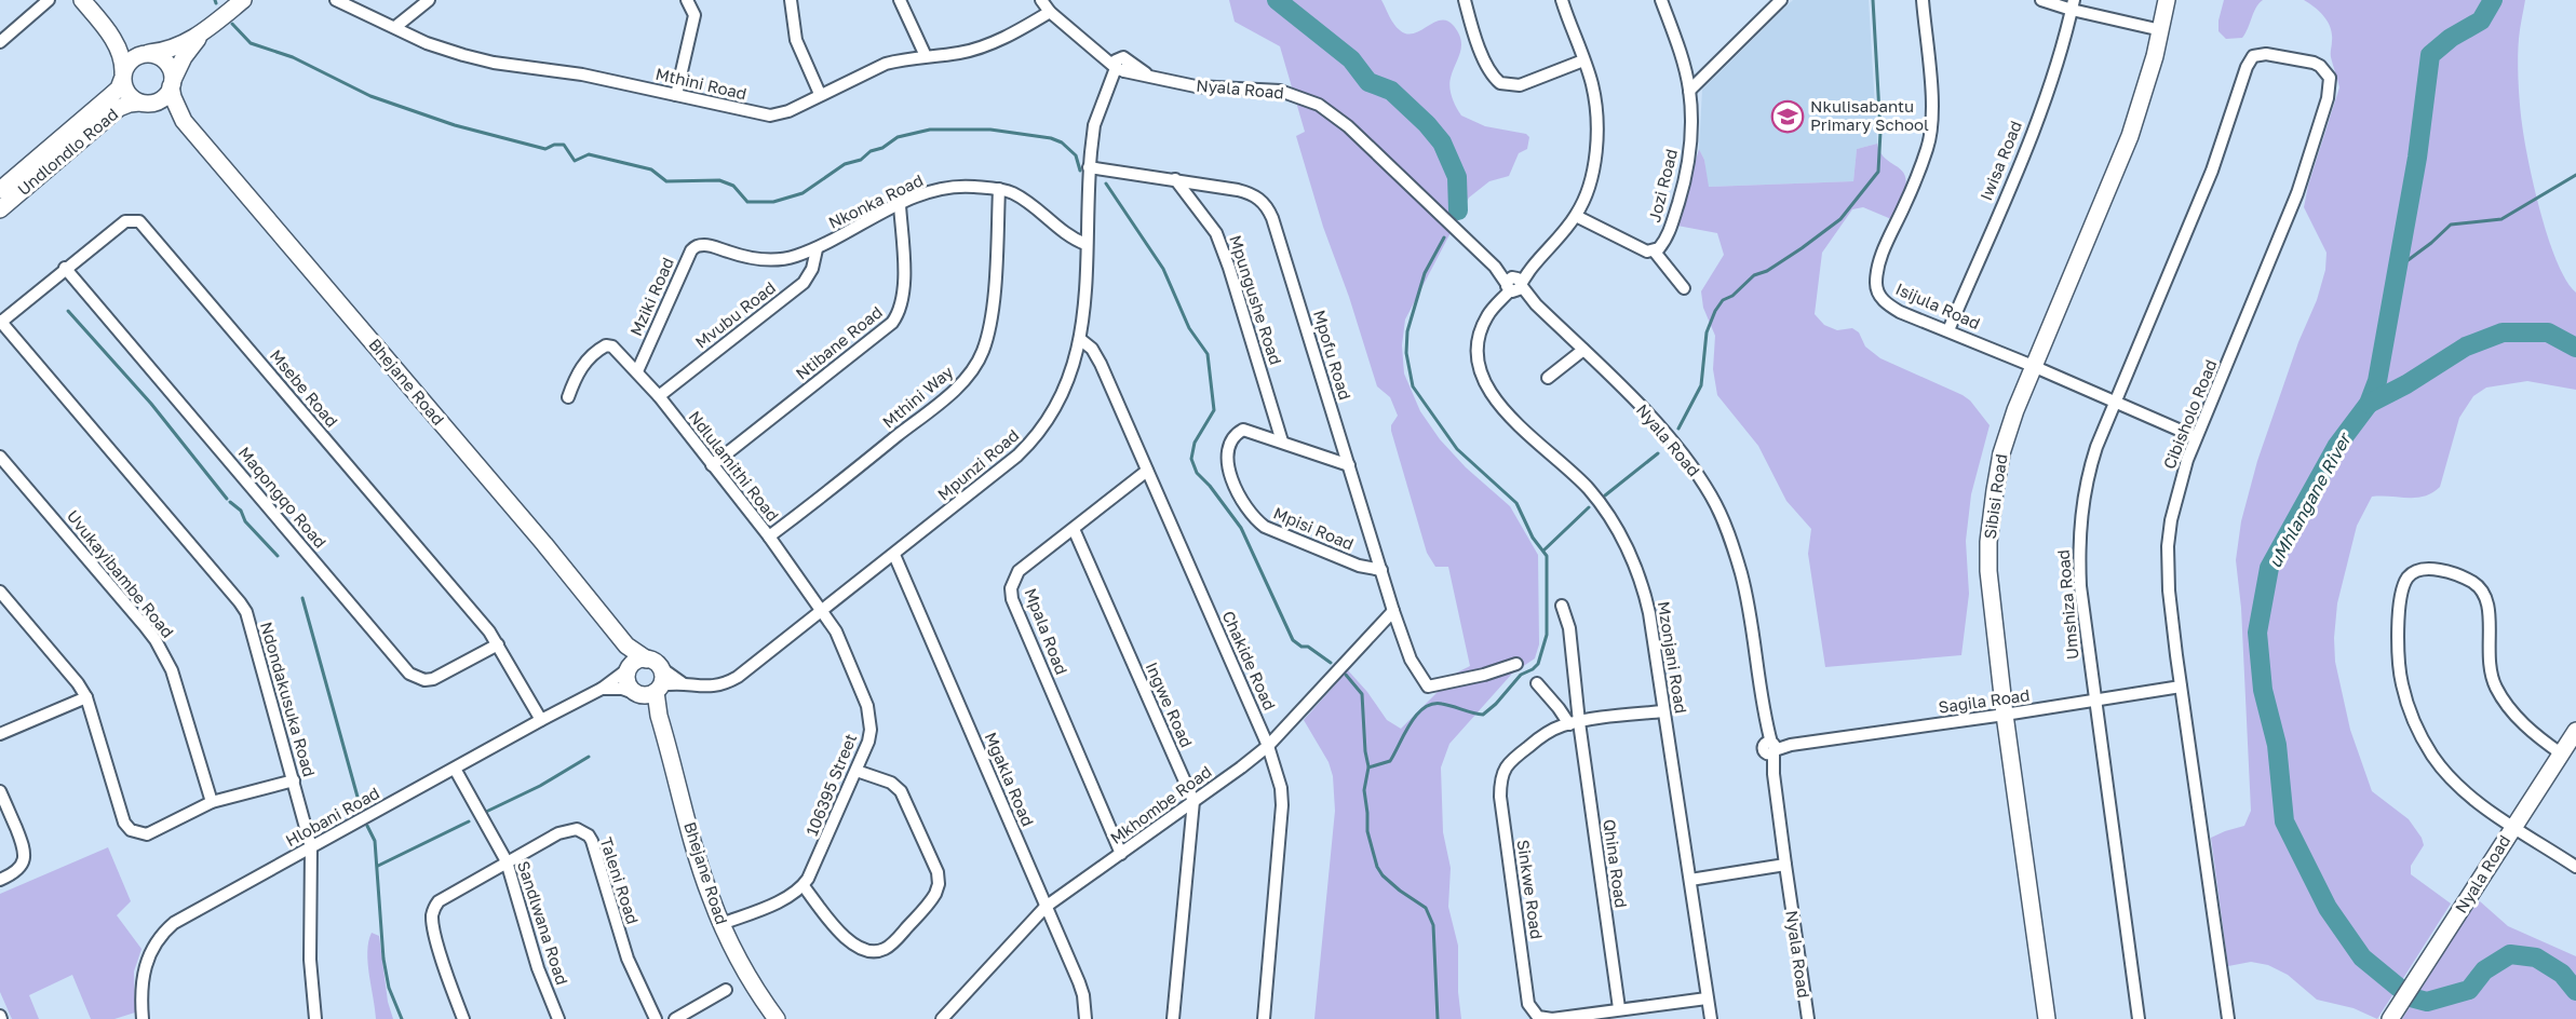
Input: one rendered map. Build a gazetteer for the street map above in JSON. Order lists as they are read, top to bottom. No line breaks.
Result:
{"streets":{"street":["Mthini Road","Nyala Road","Undlondlo Road","Iwisa Road","Jozi Road","Nkonka Road","Mziki Road","Mpungushe Road","Isijula Road","Mvubu Road","Ntibane Road","Mpofu Road","Bhejane Road","Msebe Road","Mthini Way","Cibisholo Road","Mpunzi Road","Ndlulamithi Road","Sibisi Road","Maqongqo Road","Mpisi Road","Uvukayibambe Road","Umshiza Road","Mpala Road","Mzonjani Road","Chakide Road","Ndondakusuka Road","Sagila Road","Ingwe Road","Mgakla Road","106395 Street","Mkhombe Road","Hlobani Road","Qhina Road","Taleni Road","Sinkwe Road","Sandlwana Road"]},"crossings":[["Mthini Road","Nyala Road"],["Nyala Road","Mpunzi Road"],["Nyala Road","Mzonjani Road"],["Nyala Road","Sagila Road"],["Undlondlo Road","Bhejane Road"],["Iwisa Road","Isijula Road"],["Nkonka Road","Mziki Road"],["Nkonka Road","Mvubu Road"],["Nkonka Road","Ntibane Road"],["Nkonka Road","Mthini Way"],["Nkonka Road","Mpunzi Road"],["Mziki Road","Ndlulamithi Road"],["Mpungushe Road","Mpofu Road"],["Mpungushe Road","Mpisi Road"],["Isijula Road","Cibisholo Road"],["Isijula Road","Sibisi Road"],["Isijula Road","Umshiza Road"],["Mvubu Road","Ndlulamithi Road"],["Ntibane Road","Ndlulamithi Road"],["Mpofu Road","Mpunzi Road"],["Mpofu Road","Mpisi Road"],["Mpofu Road","Mkhombe Road"],["Bhejane Road","Mpunzi Road"],["Bhejane Road","Hlobani Road"],["Msebe Road","Maqongqo Road"],["Msebe Road","Ndondakusuka Road"],["Msebe Road","Hlobani Road"],["Mthini Way","Ndlulamithi Road"],["Cibisholo Road","Umshiza Road"],["Cibisholo Road","Sagila Road"],["Mpunzi Road","Ndlulamithi Road"],["Mpunzi Road","Chakide Road"],["Mpunzi Road","Mgakla Road"],["Mpunzi Road","106395 Street"],["Mpunzi Road","Hlobani Road"],["Ndlulamithi Road","106395 Street"],["Sibisi Road","Sagila Road"],["Umshiza Road","Sagila Road"],["Mpala Road","Chakide Road"],["Mpala Road","Ingwe Road"],["Mpala Road","Mkhombe Road"],["Mzonjani Road","Sinkwe Road"],["Chakide Road","Mkhombe Road"],["Ndondakusuka Road","Hlobani Road"],["Ingwe Road","Mkhombe Road"],["Mgakla Road","Mkhombe Road"],["Hlobani Road","Sandlwana Road"],["Qhina Road","Sinkwe Road"],["Taleni Road","Sandlwana Road"]],"water":["uMhlangane River"],"places":{"school or university":["Nkulisabantu Primary School"]}}
